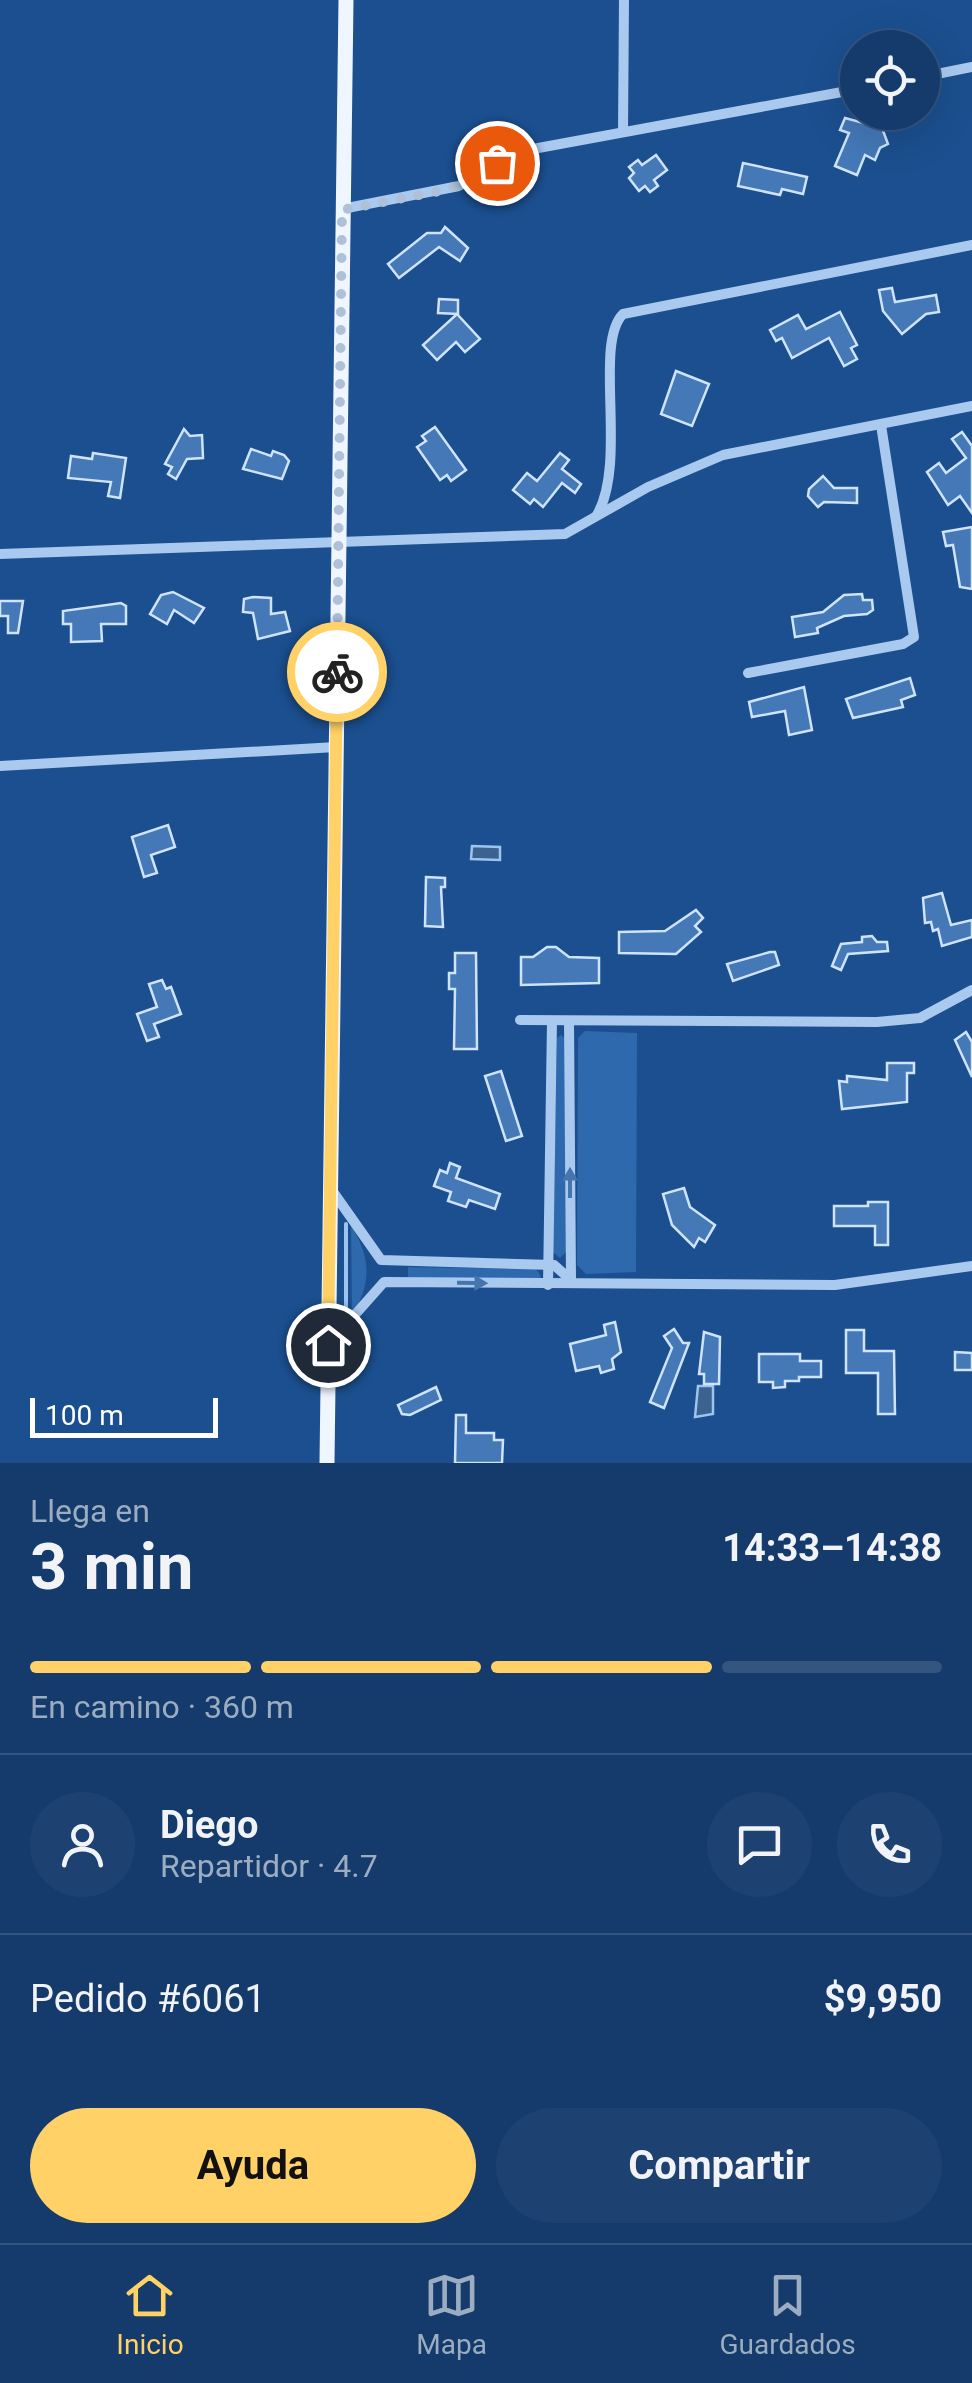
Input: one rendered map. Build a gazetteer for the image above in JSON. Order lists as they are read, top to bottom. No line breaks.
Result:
{"scale_bar":"100 m","page":{"scale":"100 m","heading":["3 min","Llega en","14:33–14:38"],"panel":["Diego","Repartidor · 4.7","Pedido #6061","$9,950"],"bar":"En camino · 360 m","buttons":["Ayuda","Compartir"],"tabs":["Inicio","Mapa","Guardados"]}}
